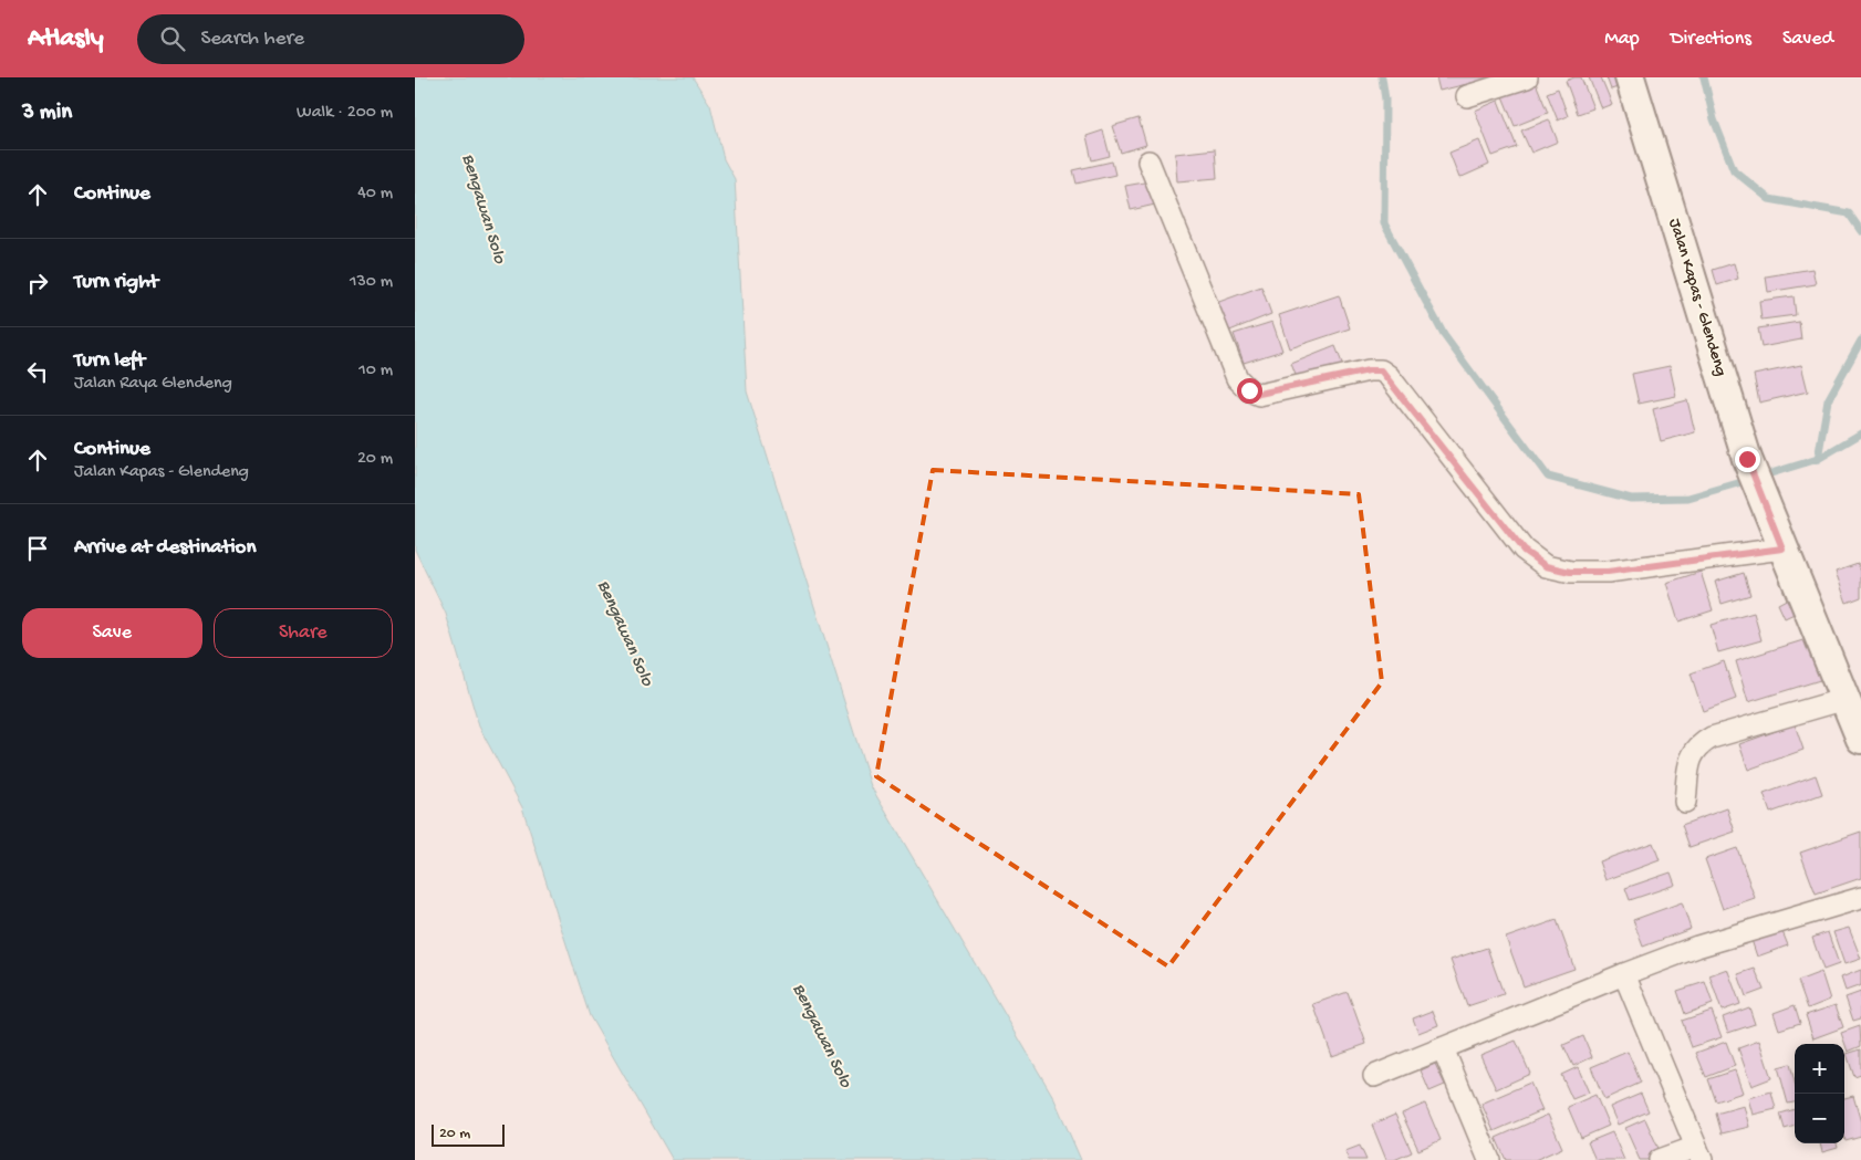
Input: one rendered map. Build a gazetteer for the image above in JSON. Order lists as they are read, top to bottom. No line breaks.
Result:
{"streets":{"main road":["Jalan Kapas - Glendeng"]},"water":["Bengawan Solo"],"scale_bar":"20 m","page":{"header":"Atlasly","search":"Search here","nav":["Map","Directions","Saved"],"heading":["3 min","Walk · 200 m"],"list":[["Continue","40 m"],["Turn right","130 m"],["Turn left","Jalan Raya Glendeng","10 m"],["Continue","Jalan Kapas - Glendeng","20 m"],"Arrive at destination"],"buttons":["Save","Share"],"map_buttons":["+","−"],"scale":"20 m"}}
